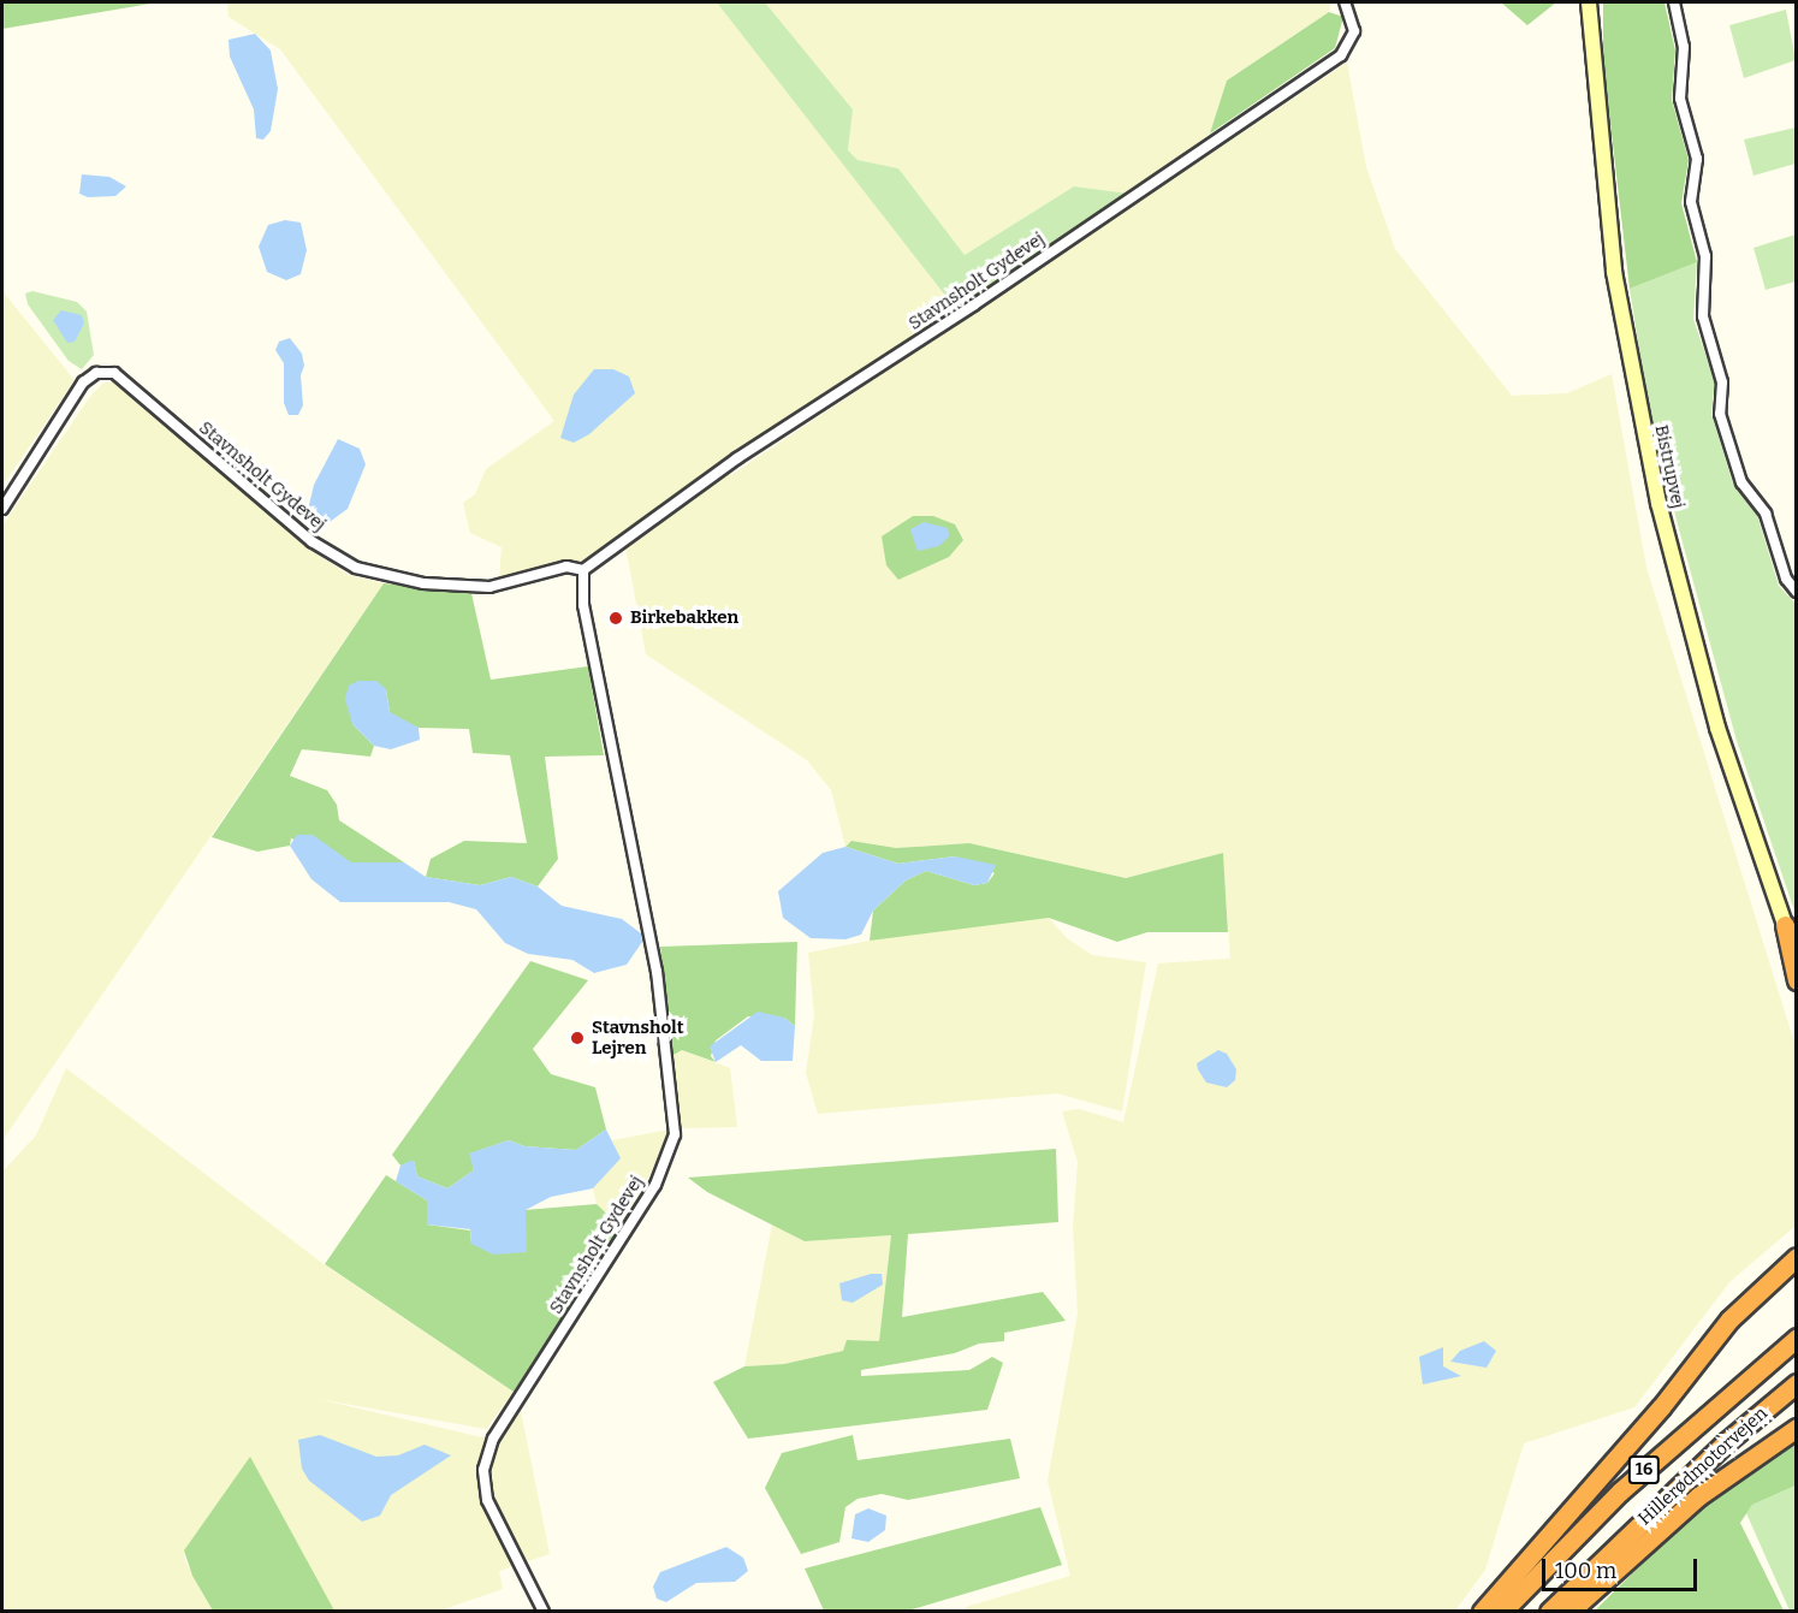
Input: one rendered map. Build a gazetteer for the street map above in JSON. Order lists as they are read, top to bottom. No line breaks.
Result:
{"streets":{"highway":["Hillerødmotorvejen","16"],"main road":["Bistrupvej"],"street":["Stavnsholt Gydevej"]},"places":["Birkebakken","Stavnsholt Lejren"],"scale_bar":"100 m"}
